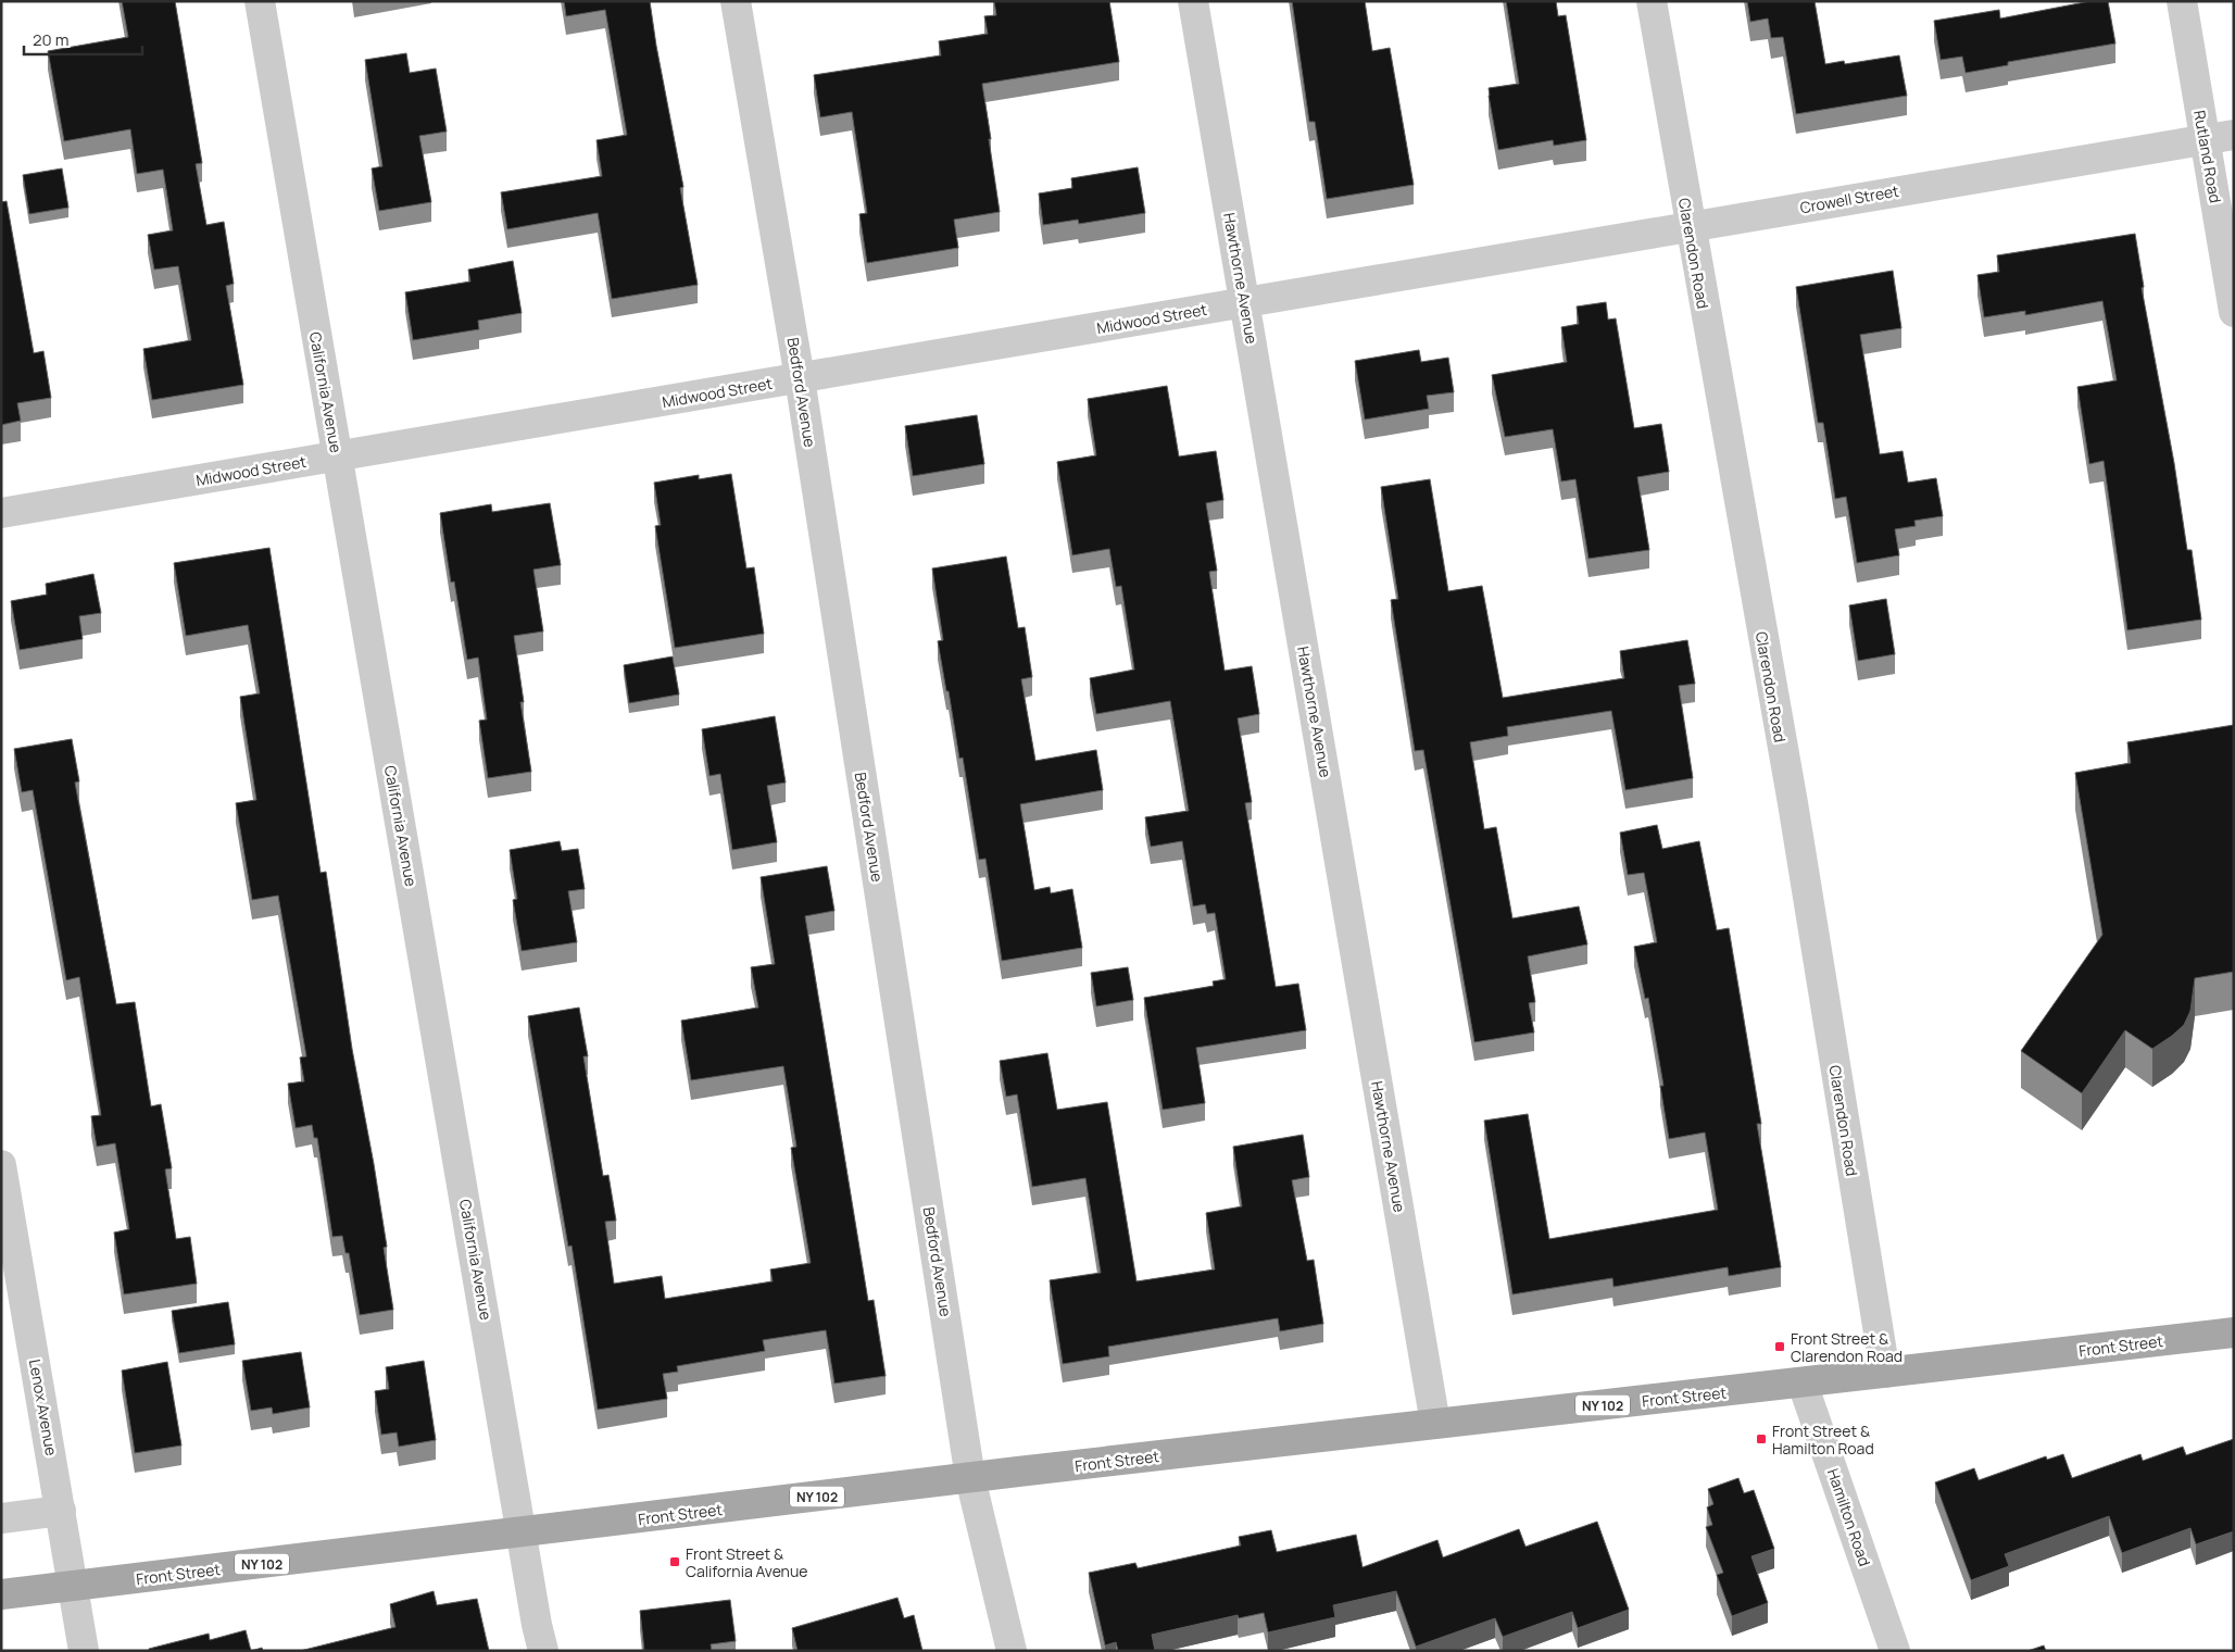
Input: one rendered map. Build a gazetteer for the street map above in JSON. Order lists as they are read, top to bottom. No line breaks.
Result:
{"streets":{"main road":["Front Street","NY 102"],"street":["Rutland Road","Crowell Street","Clarendon Road","Hawthorne Avenue","Midwood Street","California Avenue","Bedford Avenue","Lenox Avenue","Hamilton Road"]},"crossings":[["Rutland Road","Crowell Street"],["Crowell Street","Clarendon Road"],["Crowell Street","Midwood Street"],["Clarendon Road","Front Street"],["Hawthorne Avenue","Midwood Street"],["Hawthorne Avenue","Front Street"],["Midwood Street","California Avenue"],["Midwood Street","Bedford Avenue"],["California Avenue","Front Street"],["Bedford Avenue","Front Street"],["Front Street","Lenox Avenue"],["Front Street","Hamilton Road"]],"places":{"transit":["Front Street & Clarendon Road","Front Street & Hamilton Road","Front Street & California Avenue"]},"scale_bar":"20 m"}
